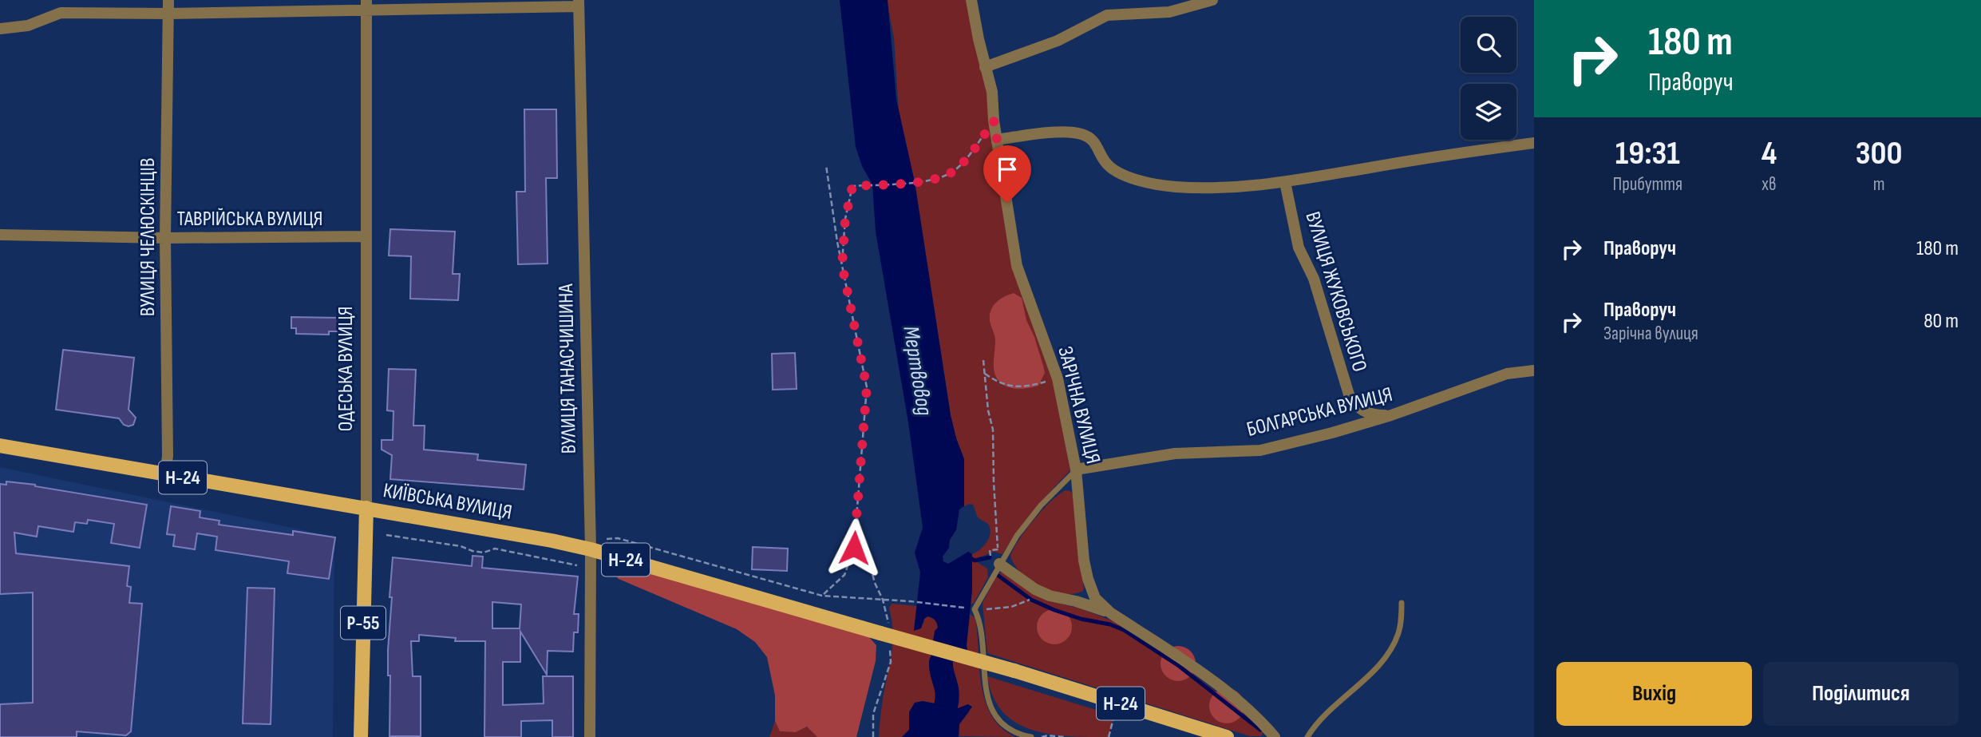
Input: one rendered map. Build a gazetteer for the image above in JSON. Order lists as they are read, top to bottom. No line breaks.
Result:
{"streets":{"main road":["ОДЕСЬКА ВУЛИЦЯ","Н-24","КИЇВСЬКА ВУЛИЦЯ","Р-55"],"street":["ТАВРІЙСЬКА ВУЛИЦЯ","ВУЛИЦЯ ЧЕЛЮСКІНЦІВ","ВУЛИЦЯ ЖУКОВСЬКОГО","ВУЛИЦЯ ТАНАСЧИШИНА","ЗАРІЧНА ВУЛИЦЯ","БОЛГАРСЬКА ВУЛИЦЯ"]},"crossings":[["ТАВРІЙСЬКА ВУЛИЦЯ","ВУЛИЦЯ ЧЕЛЮСКІНЦІВ"],["ТАВРІЙСЬКА ВУЛИЦЯ","ОДЕСЬКА ВУЛИЦЯ"],["ВУЛИЦЯ ЧЕЛЮСКІНЦІВ","КИЇВСЬКА ВУЛИЦЯ"],["ВУЛИЦЯ ЖУКОВСЬКОГО","БОЛГАРСЬКА ВУЛИЦЯ"],["ОДЕСЬКА ВУЛИЦЯ","КИЇВСЬКА ВУЛИЦЯ"],["ВУЛИЦЯ ТАНАСЧИШИНА","КИЇВСЬКА ВУЛИЦЯ"],["ЗАРІЧНА ВУЛИЦЯ","БОЛГАРСЬКА ВУЛИЦЯ"],["Н-24","КИЇВСЬКА ВУЛИЦЯ"]],"water":["Мертвовод"],"page":{"turn":["180 m","Праворуч"],"eta":["19:31","Прибуття","4","хв","300","m"],"list":[{"name":"Праворуч","value":"180 m"},{"name":"Праворуч","note":"Зарічна вулиця","value":"80 m"}],"buttons":["Вихід","Поділитися"]}}
